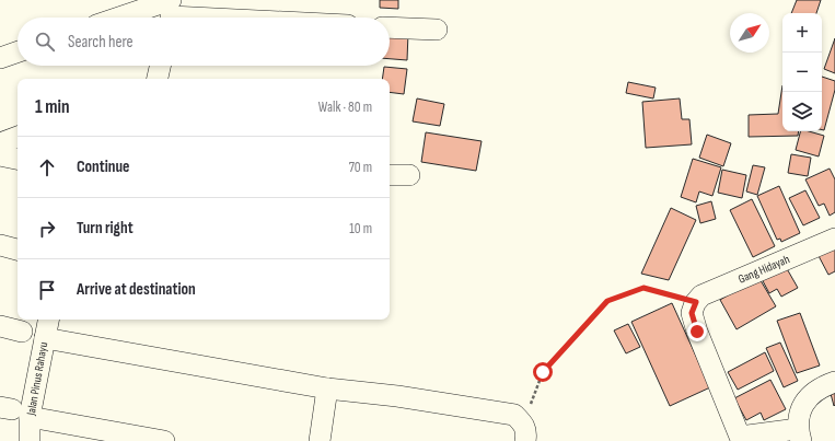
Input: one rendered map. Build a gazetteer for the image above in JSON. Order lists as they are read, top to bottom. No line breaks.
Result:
{"streets":{"street":["Gang Hidayah","Jalan Pinus Rahayu"]},"north":"top right","page":{"map_buttons":["+","−"],"search":"Search here","heading":["1 min","Walk · 80 m"],"list":[["Continue","70 m"],["Turn right","10 m"],"Arrive at destination"]}}
